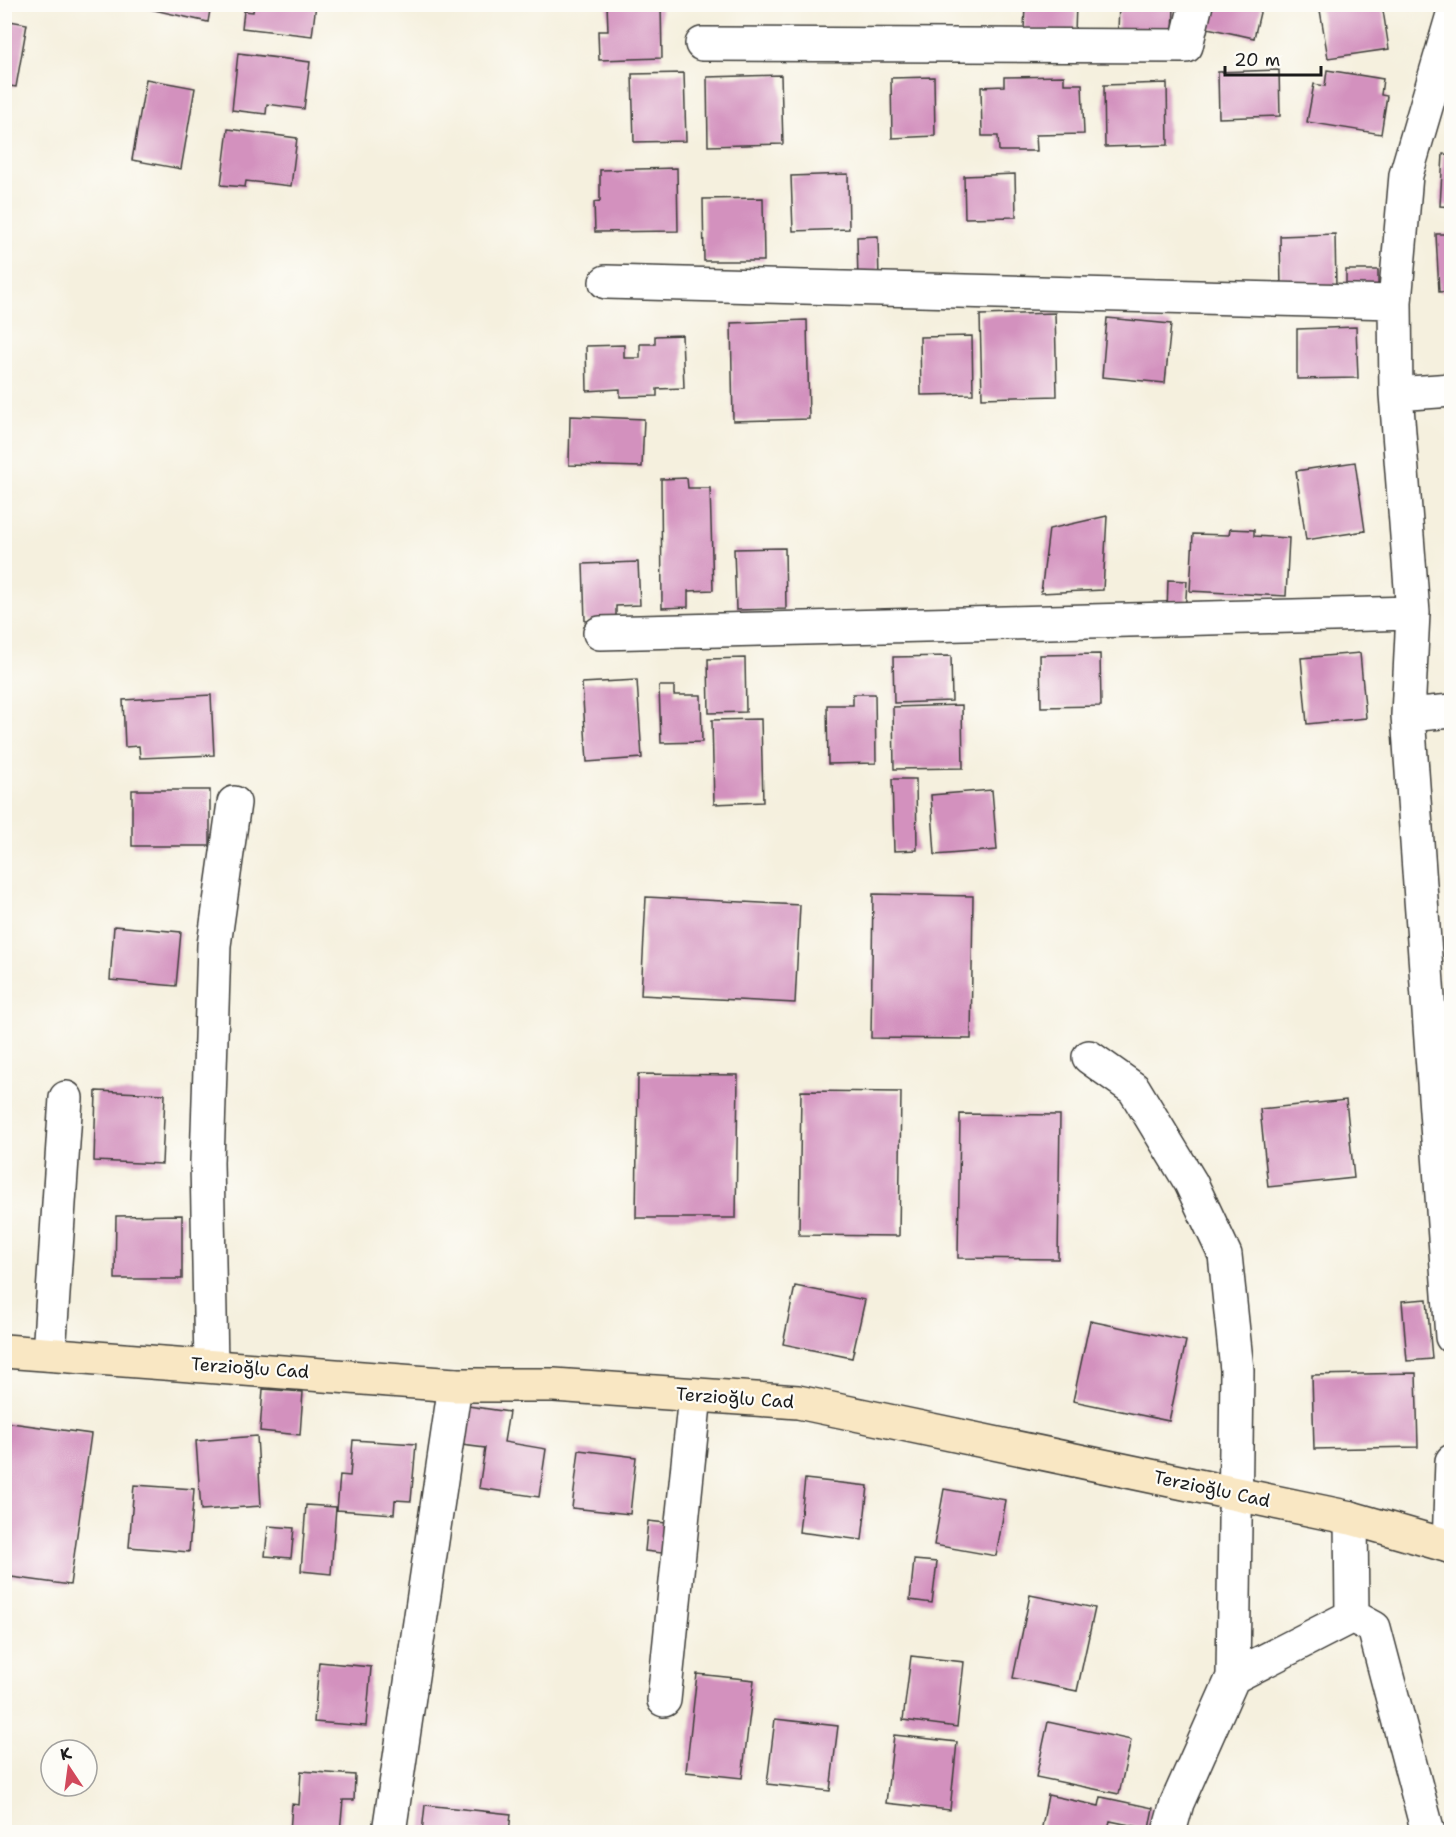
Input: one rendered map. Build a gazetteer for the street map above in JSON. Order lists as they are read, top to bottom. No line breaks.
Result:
{"streets":{"street":["Terzioğlu Cad"]},"scale_bar":"20 m","north":"top"}
